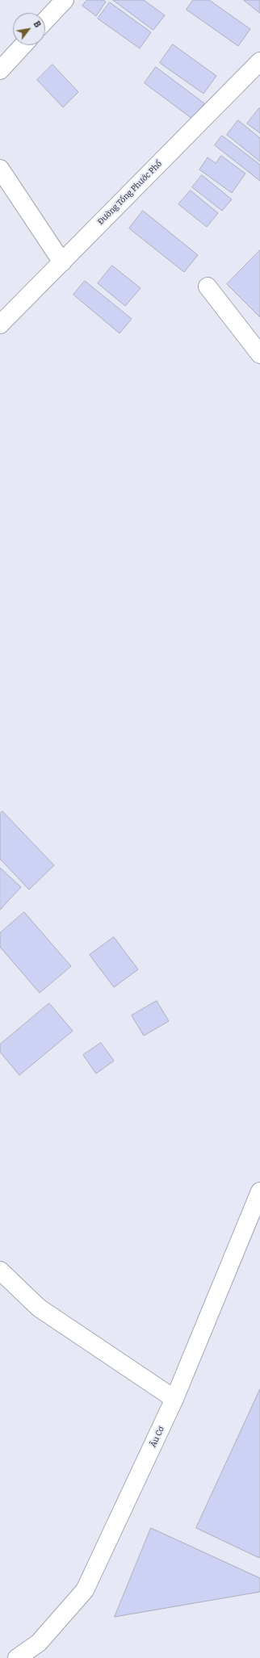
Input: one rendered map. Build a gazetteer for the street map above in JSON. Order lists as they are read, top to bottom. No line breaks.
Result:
{"streets":{"street":["Đường Tống Phước Phổ","Âu Cơ"]},"north":"top right"}
